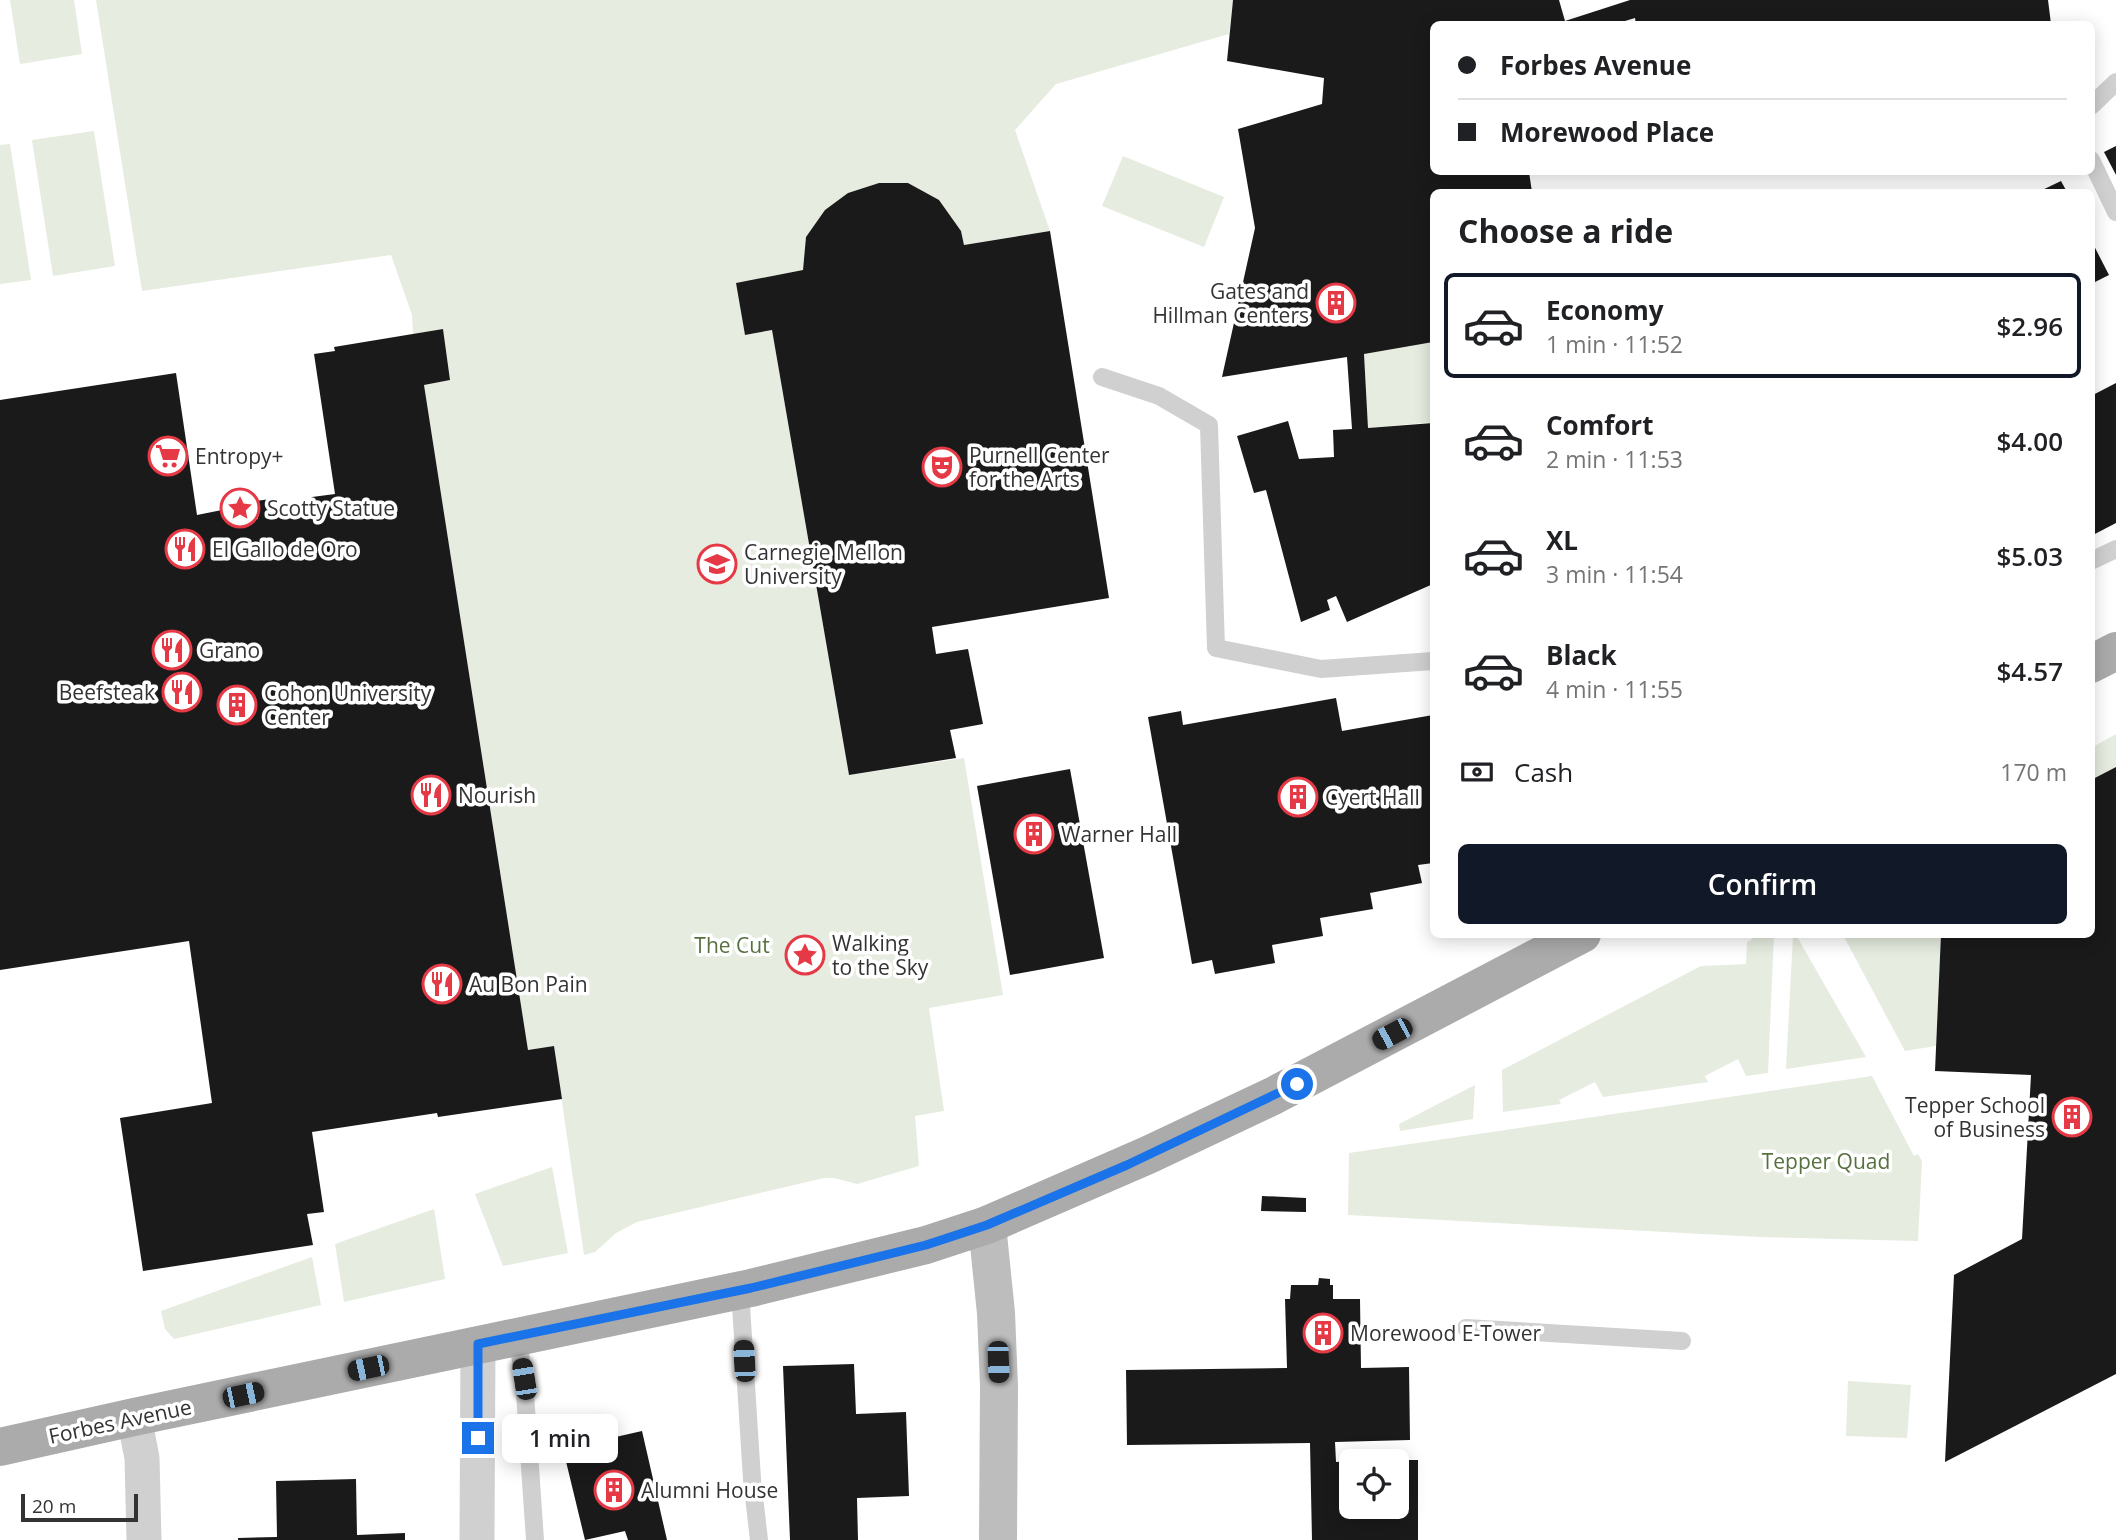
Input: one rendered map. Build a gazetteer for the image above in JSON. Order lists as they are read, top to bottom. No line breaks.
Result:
{"streets":{"main road":["Forbes Avenue"]},"parks":["The Cut","Tepper Quad"],"places":{"building":["Gates and Hillman Centers","Cohon University Center","Cyert Hall","Warner Hall","Tepper School of Business","Morewood E-Tower","Alumni House"],"supermarket":["Entropy+"],"theatre":["Purnell Center for the Arts"],"place":["Scotty Statue","Walking to the Sky"],"restaurant":["El Gallo de Oro","Grano","Beefsteak","Nourish","Au Bon Pain"],"school or university":["Carnegie Mellon University"]},"scale_bar":"20 m","page":{"banner":["Forbes Avenue","Morewood Place"],"heading":"Choose a ride","list":[{"name":"Economy","note":"1 min · 11:52","value":"$2.96"},{"name":"Comfort","note":"2 min · 11:53","value":"$4.00"},{"name":"XL","note":"3 min · 11:54","value":"$5.03"},{"name":"Black","note":"4 min · 11:55","value":"$4.57"}],"pay":["Cash","170 m"],"buttons":"Confirm","bubble":"1 min","scale":"20 m"}}
